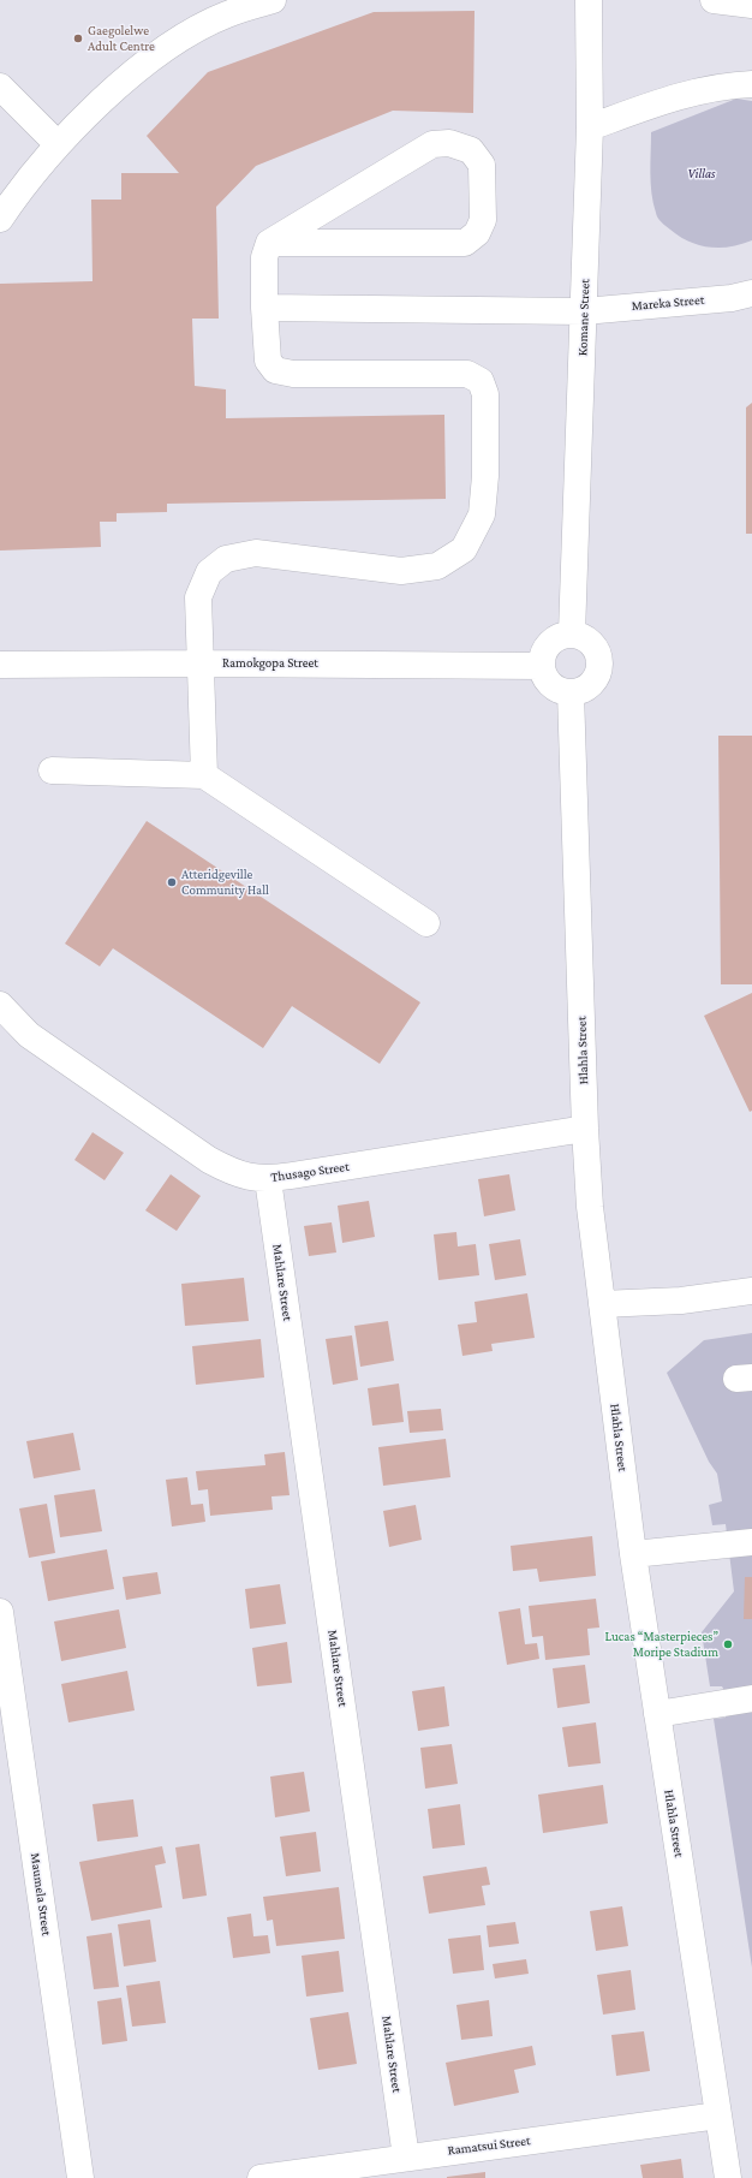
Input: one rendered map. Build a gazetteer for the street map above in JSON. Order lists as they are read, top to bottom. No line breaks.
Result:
{"streets":{"street":["Mareka Street","Komane Street","Ramokgopa Street","Hlahla Street","Thusago Street","Mahlare Street","Maumela Street","Ramatsui Street"]},"crossings":[["Mareka Street","Komane Street"],["Komane Street","Ramokgopa Street"],["Komane Street","Hlahla Street"],["Ramokgopa Street","Hlahla Street"],["Hlahla Street","Thusago Street"],["Hlahla Street","Ramatsui Street"],["Thusago Street","Mahlare Street"],["Mahlare Street","Ramatsui Street"]],"parks":["Villas"],"places":["Gaegolelwe Adult Centre","Atteridgeville Community Hall","Lucas “Masterpieces” Moripe Stadium"]}
